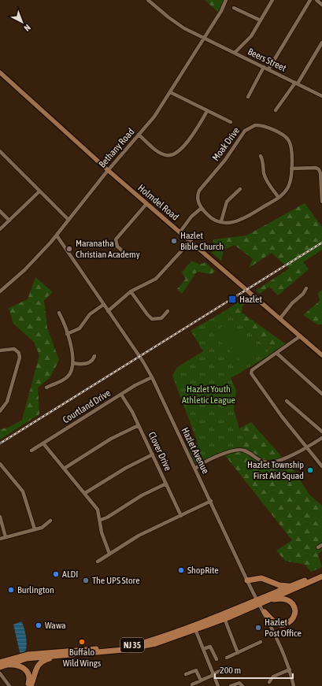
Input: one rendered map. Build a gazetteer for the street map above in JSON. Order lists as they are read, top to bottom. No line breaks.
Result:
{"streets":{"highway":["NJ 35"],"main road":["Holmdel Road"],"street":["Beers Street","Moak Drive","Bethany Road","Courtland Drive","Hazlet Avenue","Clover Drive"]},"crossings":[["Beers Street","Bethany Road"],["Bethany Road","Holmdel Road"],["Bethany Road","Hazlet Avenue"],["Courtland Drive","Hazlet Avenue"],["Courtland Drive","Clover Drive"],["Hazlet Avenue","NJ 35"]],"parks":["Hazlet Youth Athletic League"],"places":{"other":["Hazlet Bible Church","Maranatha Christian Academy","Hazlet Township First Aid Squad","ShopRite","ALDI","The UPS Store","Burlington","Wawa","Hazlet Post Office","Buffalo Wild Wings"],"transit":["Hazlet"]},"scale_bar":"200 m","north":"bottom right"}
